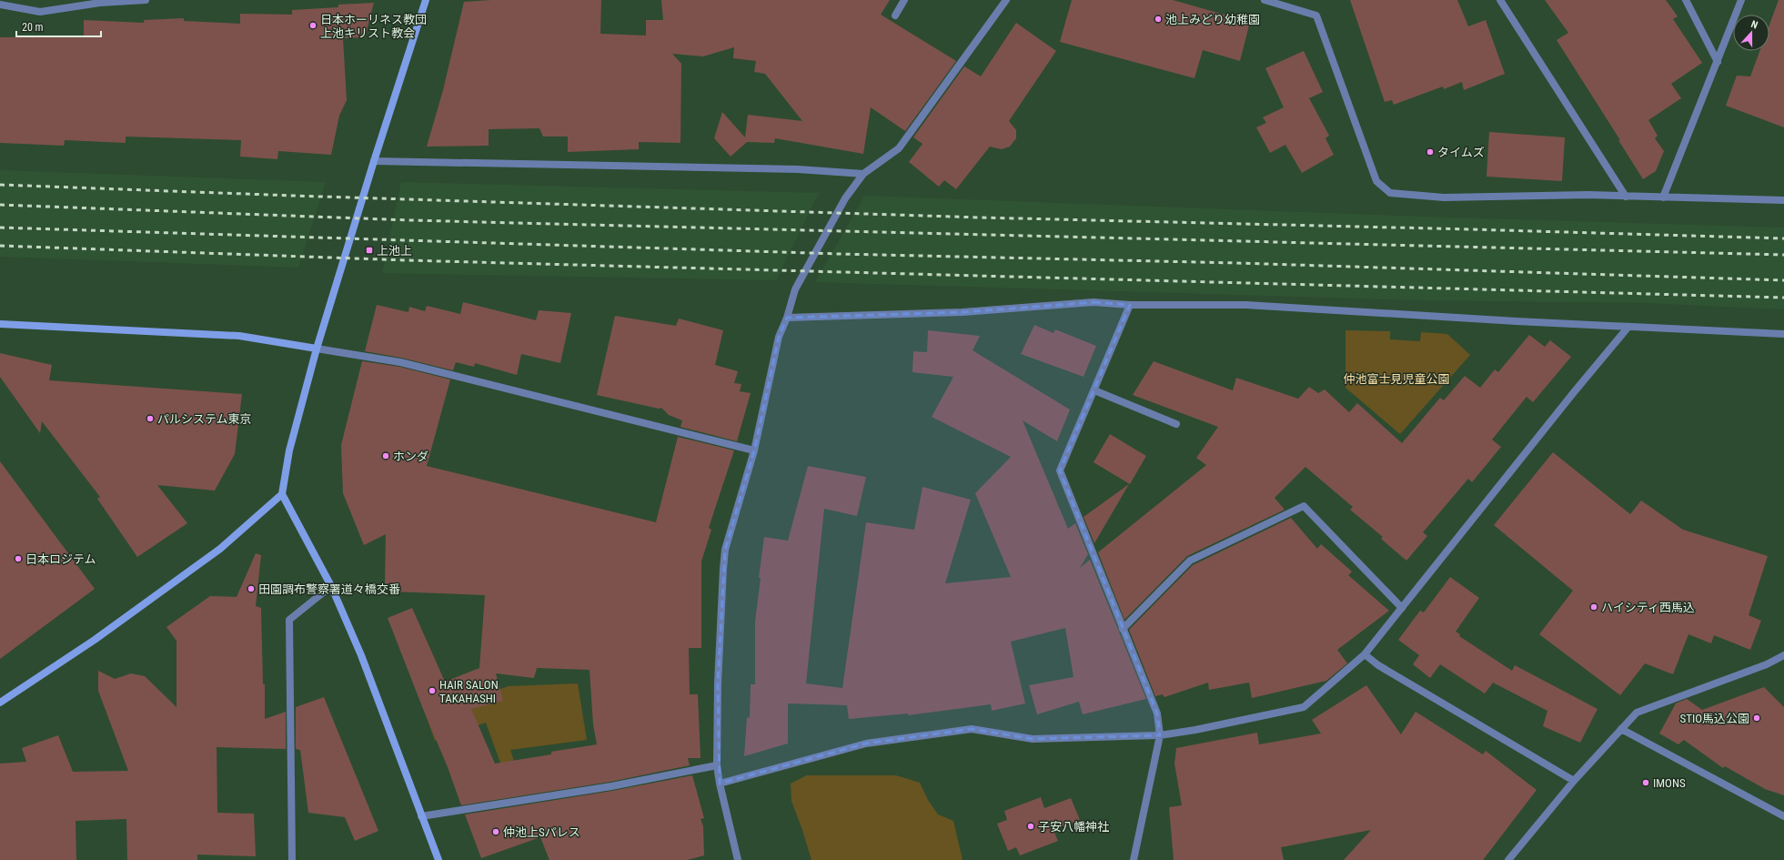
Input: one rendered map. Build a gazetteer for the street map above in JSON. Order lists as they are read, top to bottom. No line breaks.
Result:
{"parks":["仲池富士見児童公園"],"places":{"other":["池上みどり幼稚園","日本ホーリネス教団 上池キリスト教会","タイムズ","パルシステム東京","ホンダ","日本ロジテム","田園調布警察署道々橋交番","ハイシティ西馬込","HAIR SALON TAKAHASHI","STIO馬込公園","IMONS","子安八幡神社","仲池上Sパレス"],"transit":["上池上"]},"scale_bar":"20 m","north":"top"}
